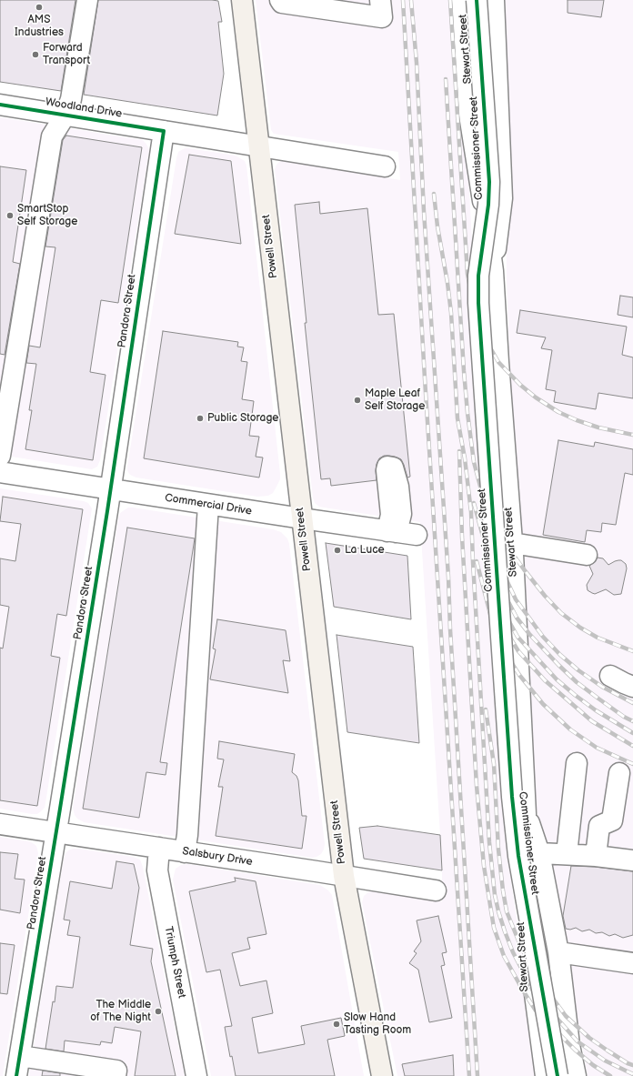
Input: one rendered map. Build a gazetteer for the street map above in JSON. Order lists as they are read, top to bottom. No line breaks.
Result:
{"streets":{"main road":["Powell Street"],"street":["Stewart Street","Woodland Drive","Commissioner Street","Pandora Street","Commercial Drive","Salsbury Drive","Triumph Street"]},"crossings":[["Woodland Drive","Powell Street"],["Woodland Drive","Pandora Street"],["Powell Street","Commercial Drive"],["Powell Street","Salsbury Drive"],["Pandora Street","Commercial Drive"],["Pandora Street","Salsbury Drive"],["Salsbury Drive","Triumph Street"]],"places":["AMS Industries","Forward Transport","SmartStop Self Storage","Maple Leaf Self Storage","Public Storage","La Luce","The Middle of The Night","Slow Hand Tasting Room"]}
